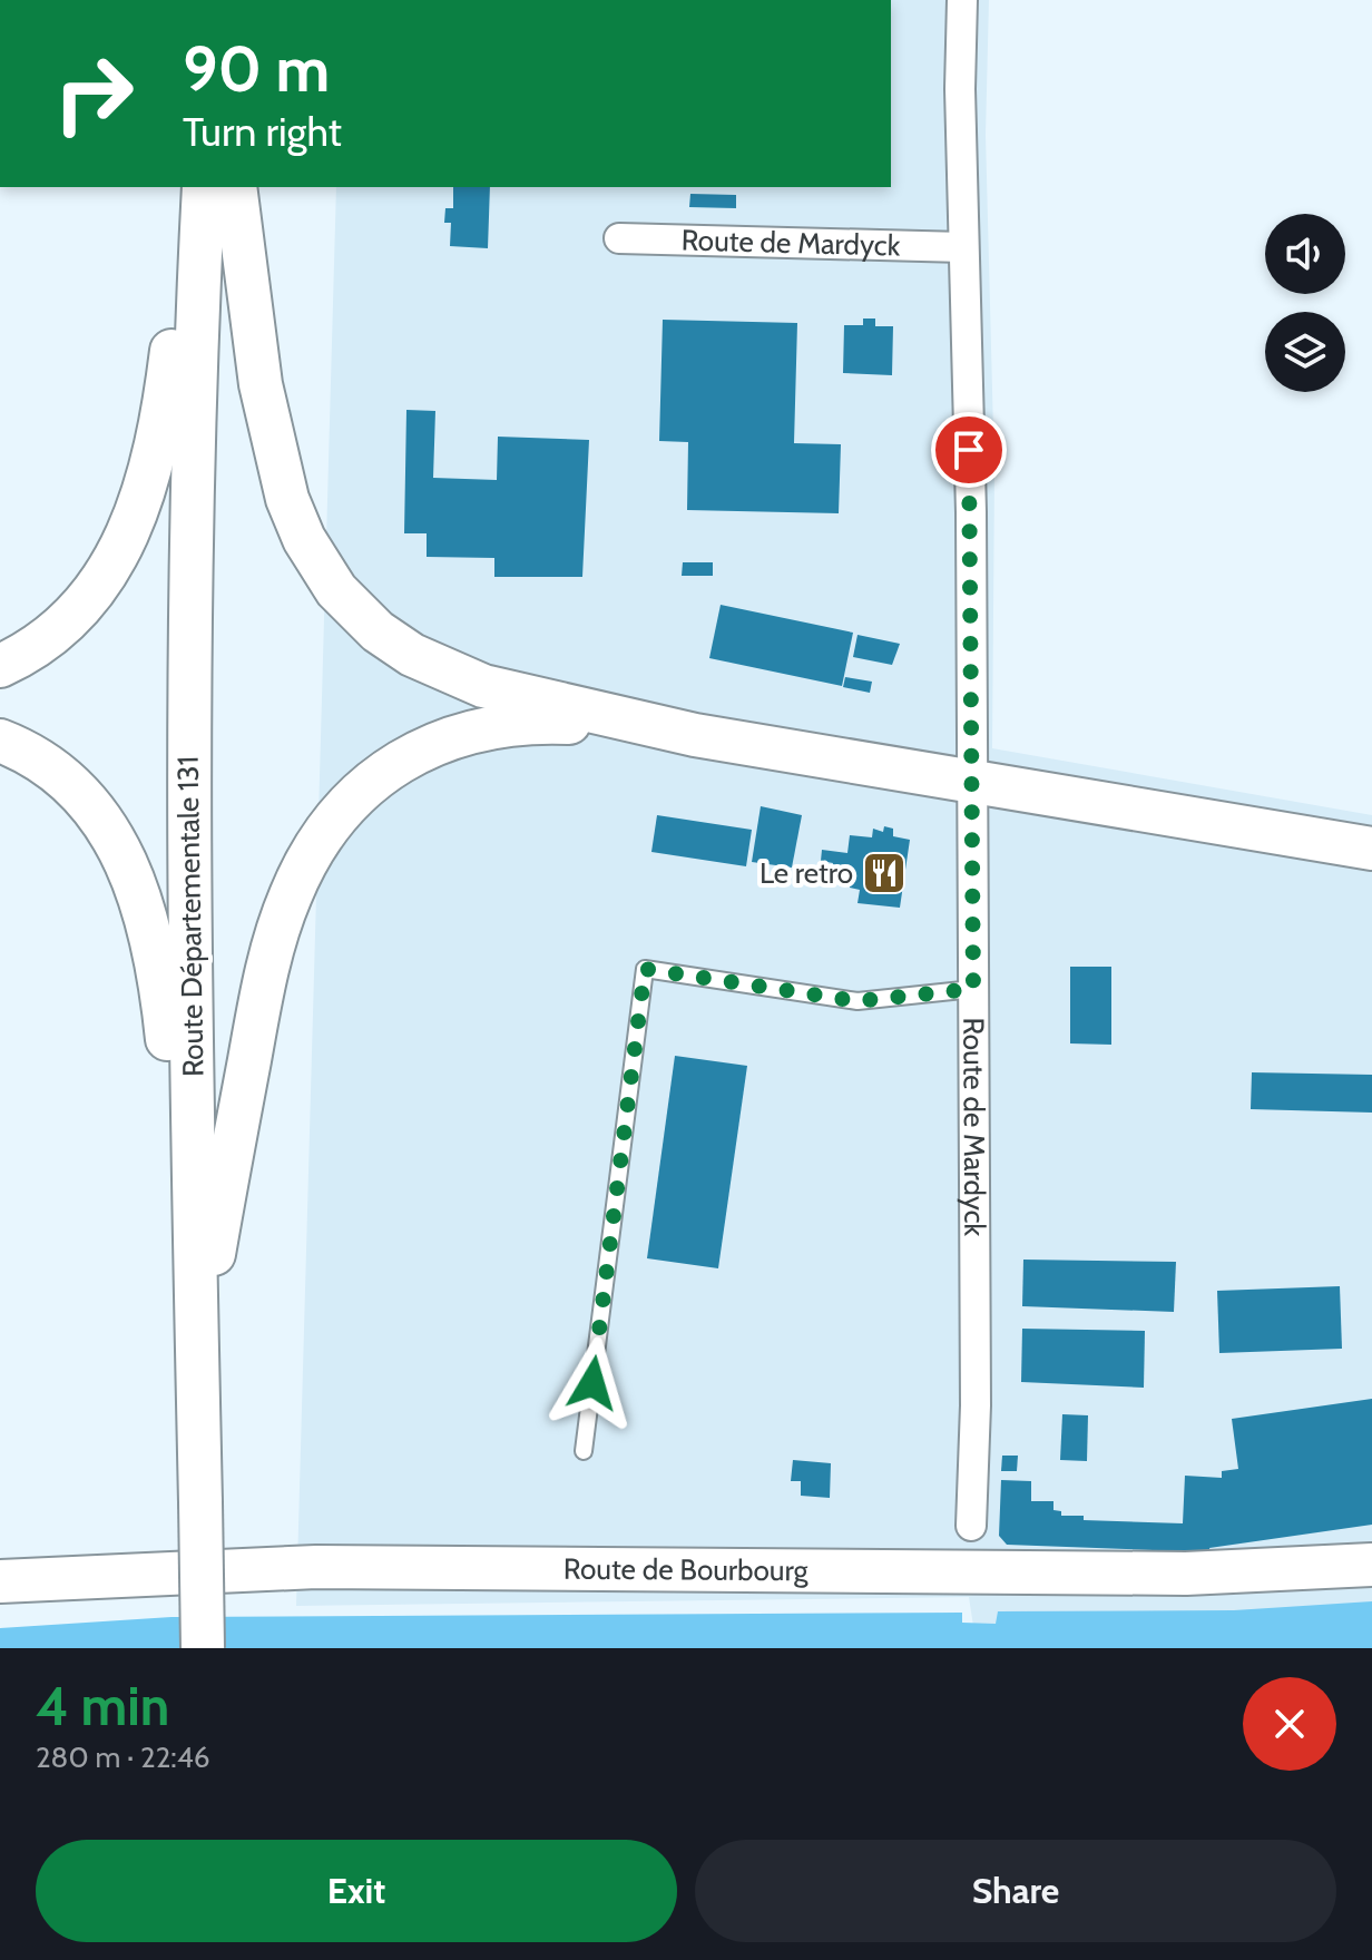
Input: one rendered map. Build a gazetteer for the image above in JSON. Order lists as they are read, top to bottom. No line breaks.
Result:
{"streets":{"main road":["Route Départementale 131","Route de Bourbourg"],"street":["Route de Mardyck"]},"places":{"restaurant":["Le retro"]},"page":{"turn":["90 m","Turn right"],"heading":["4 min","280 m · 22:46"],"buttons":["Exit","Share"]}}
